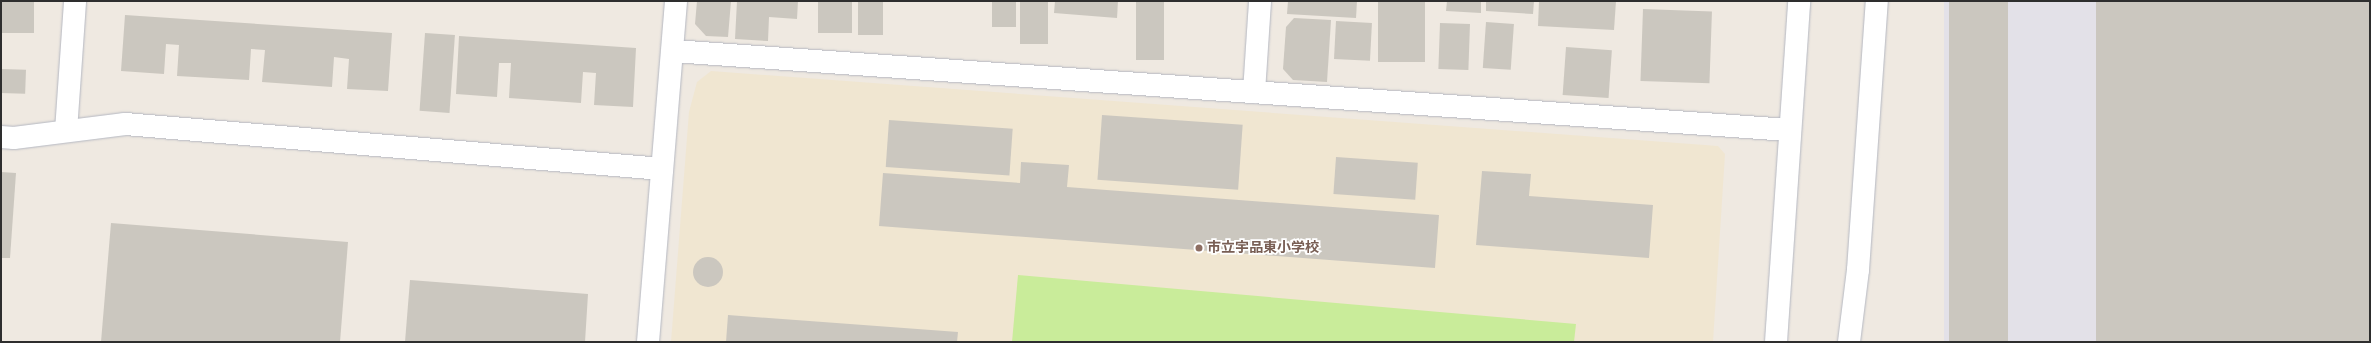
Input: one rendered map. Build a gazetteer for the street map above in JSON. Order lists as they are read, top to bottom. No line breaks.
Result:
{"places":["市立宇品東小学校"]}
